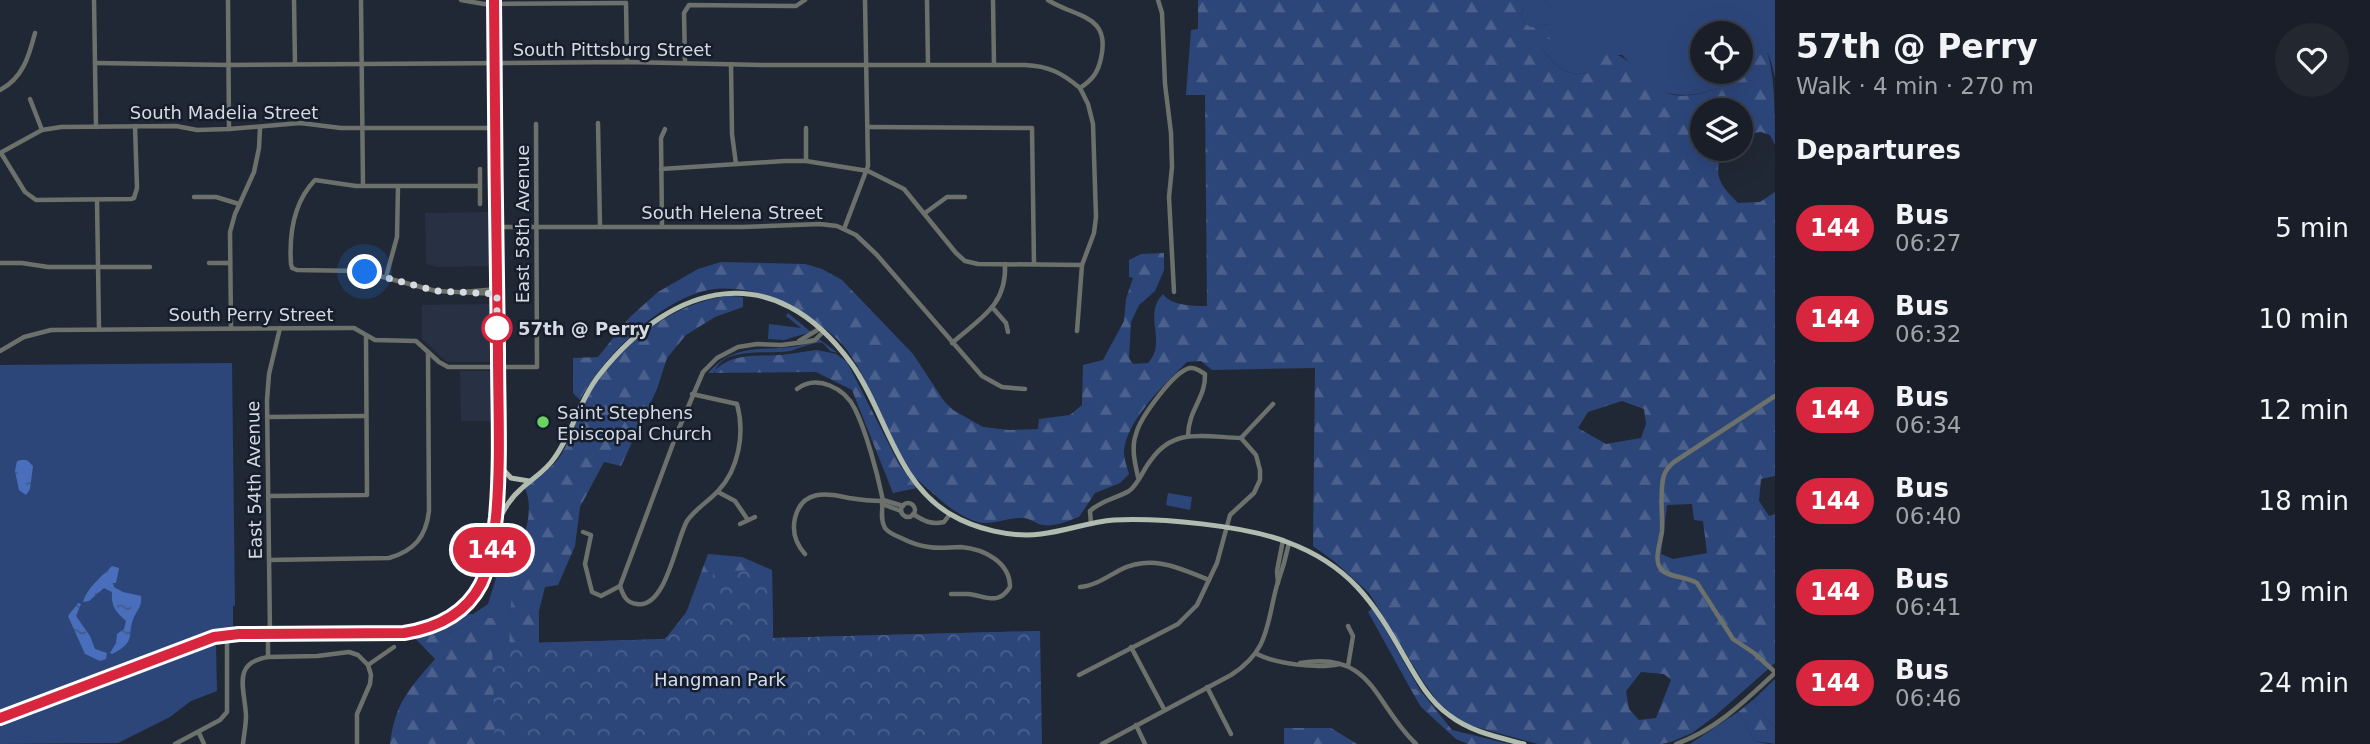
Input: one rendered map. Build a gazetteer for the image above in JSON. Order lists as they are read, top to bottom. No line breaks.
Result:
{"streets":{"street":["South Pittsburg Street","South Madelia Street","South Helena Street","East 58th Avenue","South Perry Street","East 54th Avenue"]},"crossings":[["South Helena Street","East 58th Avenue"],["East 58th Avenue","South Perry Street"],["South Perry Street","East 54th Avenue"]],"parks":["Hangman Park"],"places":["57th @ Perry","Saint Stephens Episcopal Church"],"lines":["bus line 144"],"page":{"on_map":"144","heading":[["57th @ Perry","Walk · 4 min · 270 m"],"Departures"],"list":[{"mark":"144","name":"Bus","note":"06:27","value":"5 min"},{"mark":"144","name":"Bus","note":"06:32","value":"10 min"},{"mark":"144","name":"Bus","note":"06:34","value":"12 min"},{"mark":"144","name":"Bus","note":"06:40","value":"18 min"},{"mark":"144","name":"Bus","note":"06:41","value":"19 min"},{"mark":"144","name":"Bus","note":"06:46","value":"24 min"}]}}
